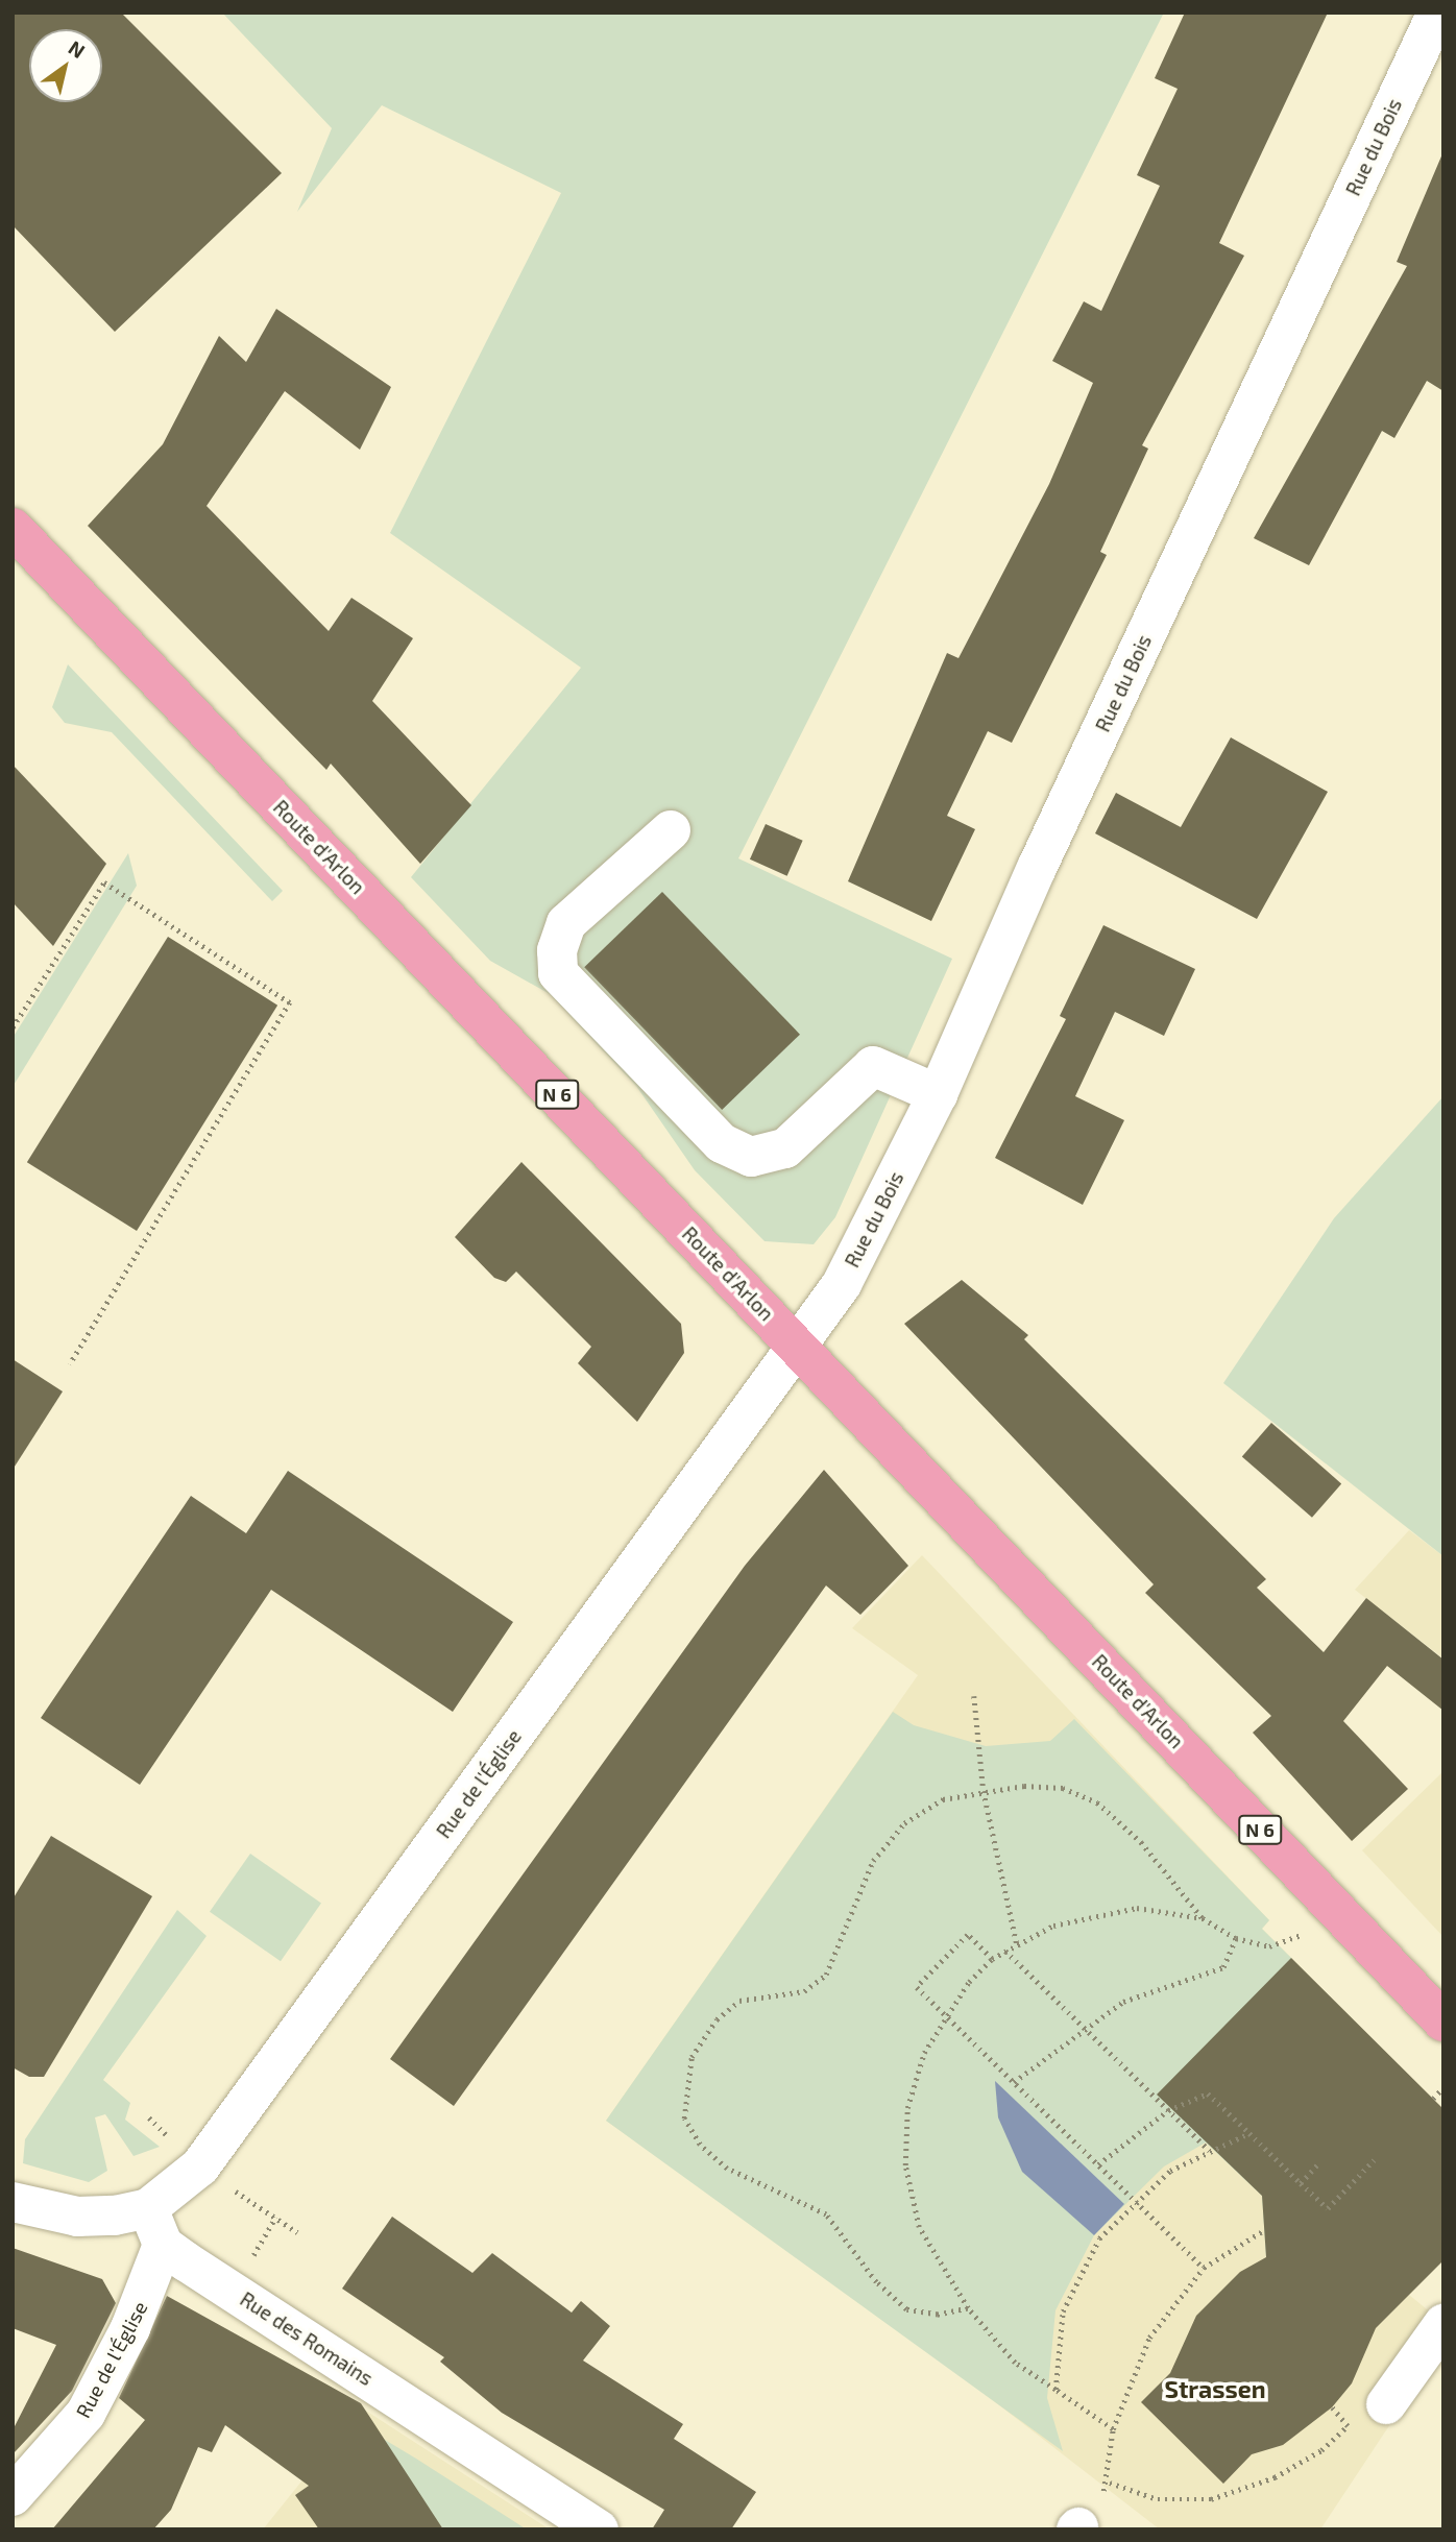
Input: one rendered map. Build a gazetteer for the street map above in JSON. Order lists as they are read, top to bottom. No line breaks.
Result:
{"streets":{"main road":["Route d'Arlon","N 6"],"street":["Rue du Bois","Rue de l'Église","Rue des Romains"]},"crossings":[["Rue du Bois","Route d'Arlon"],["Rue du Bois","Rue de l'Église"],["Route d'Arlon","Rue de l'Église"],["Rue de l'Église","Rue des Romains"]],"districts":["Strassen"],"north":"top right"}
